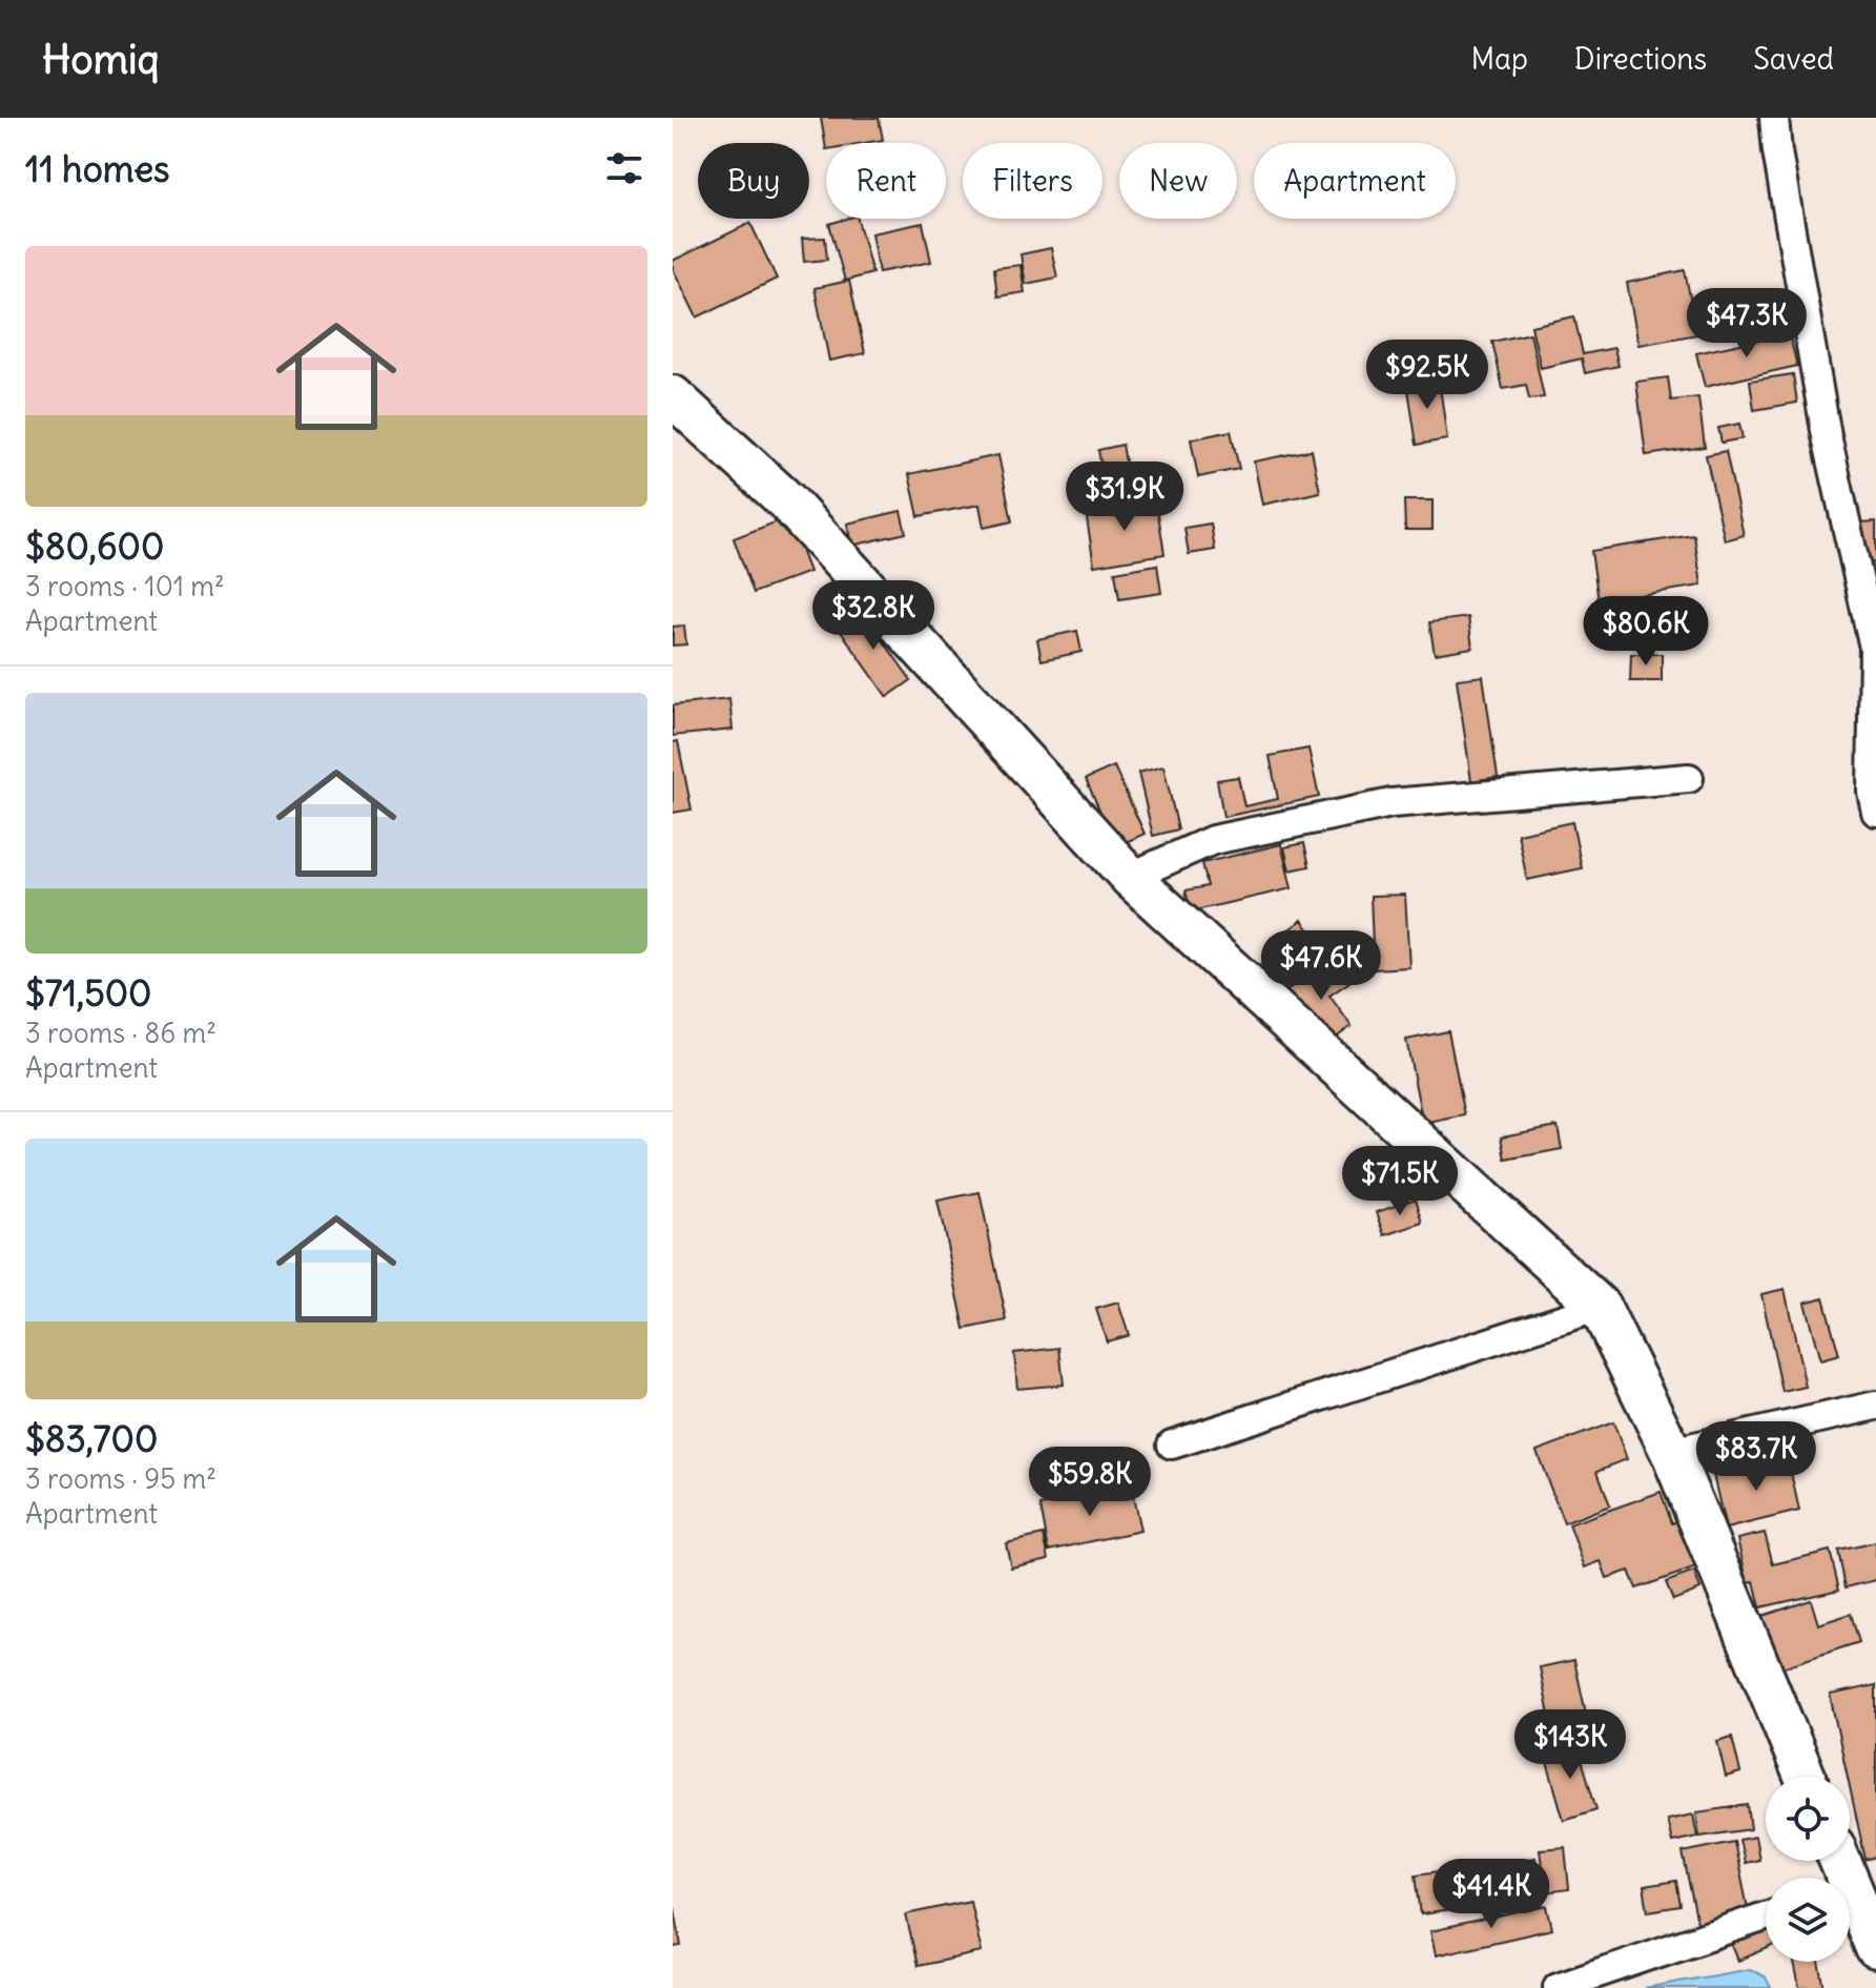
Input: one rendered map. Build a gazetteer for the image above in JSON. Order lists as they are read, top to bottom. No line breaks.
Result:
{"page":{"header":"Homiq","nav":["Map","Directions","Saved"],"heading":"11 homes","chip":["Buy","Rent","Filters","New","Apartment"],"list":[{"name":"$80,600","note":"3 rooms · 101 m² · Apartment"},{"name":"$71,500","note":"3 rooms · 86 m² · Apartment"},{"name":"$83,700","note":"3 rooms · 95 m² · Apartment"}],"price":["$47.3K","$92.5K","$31.9K","$32.8K","$80.6K","$47.6K","$71.5K","$83.7K","$59.8K","$143K","$41.4K"]}}
